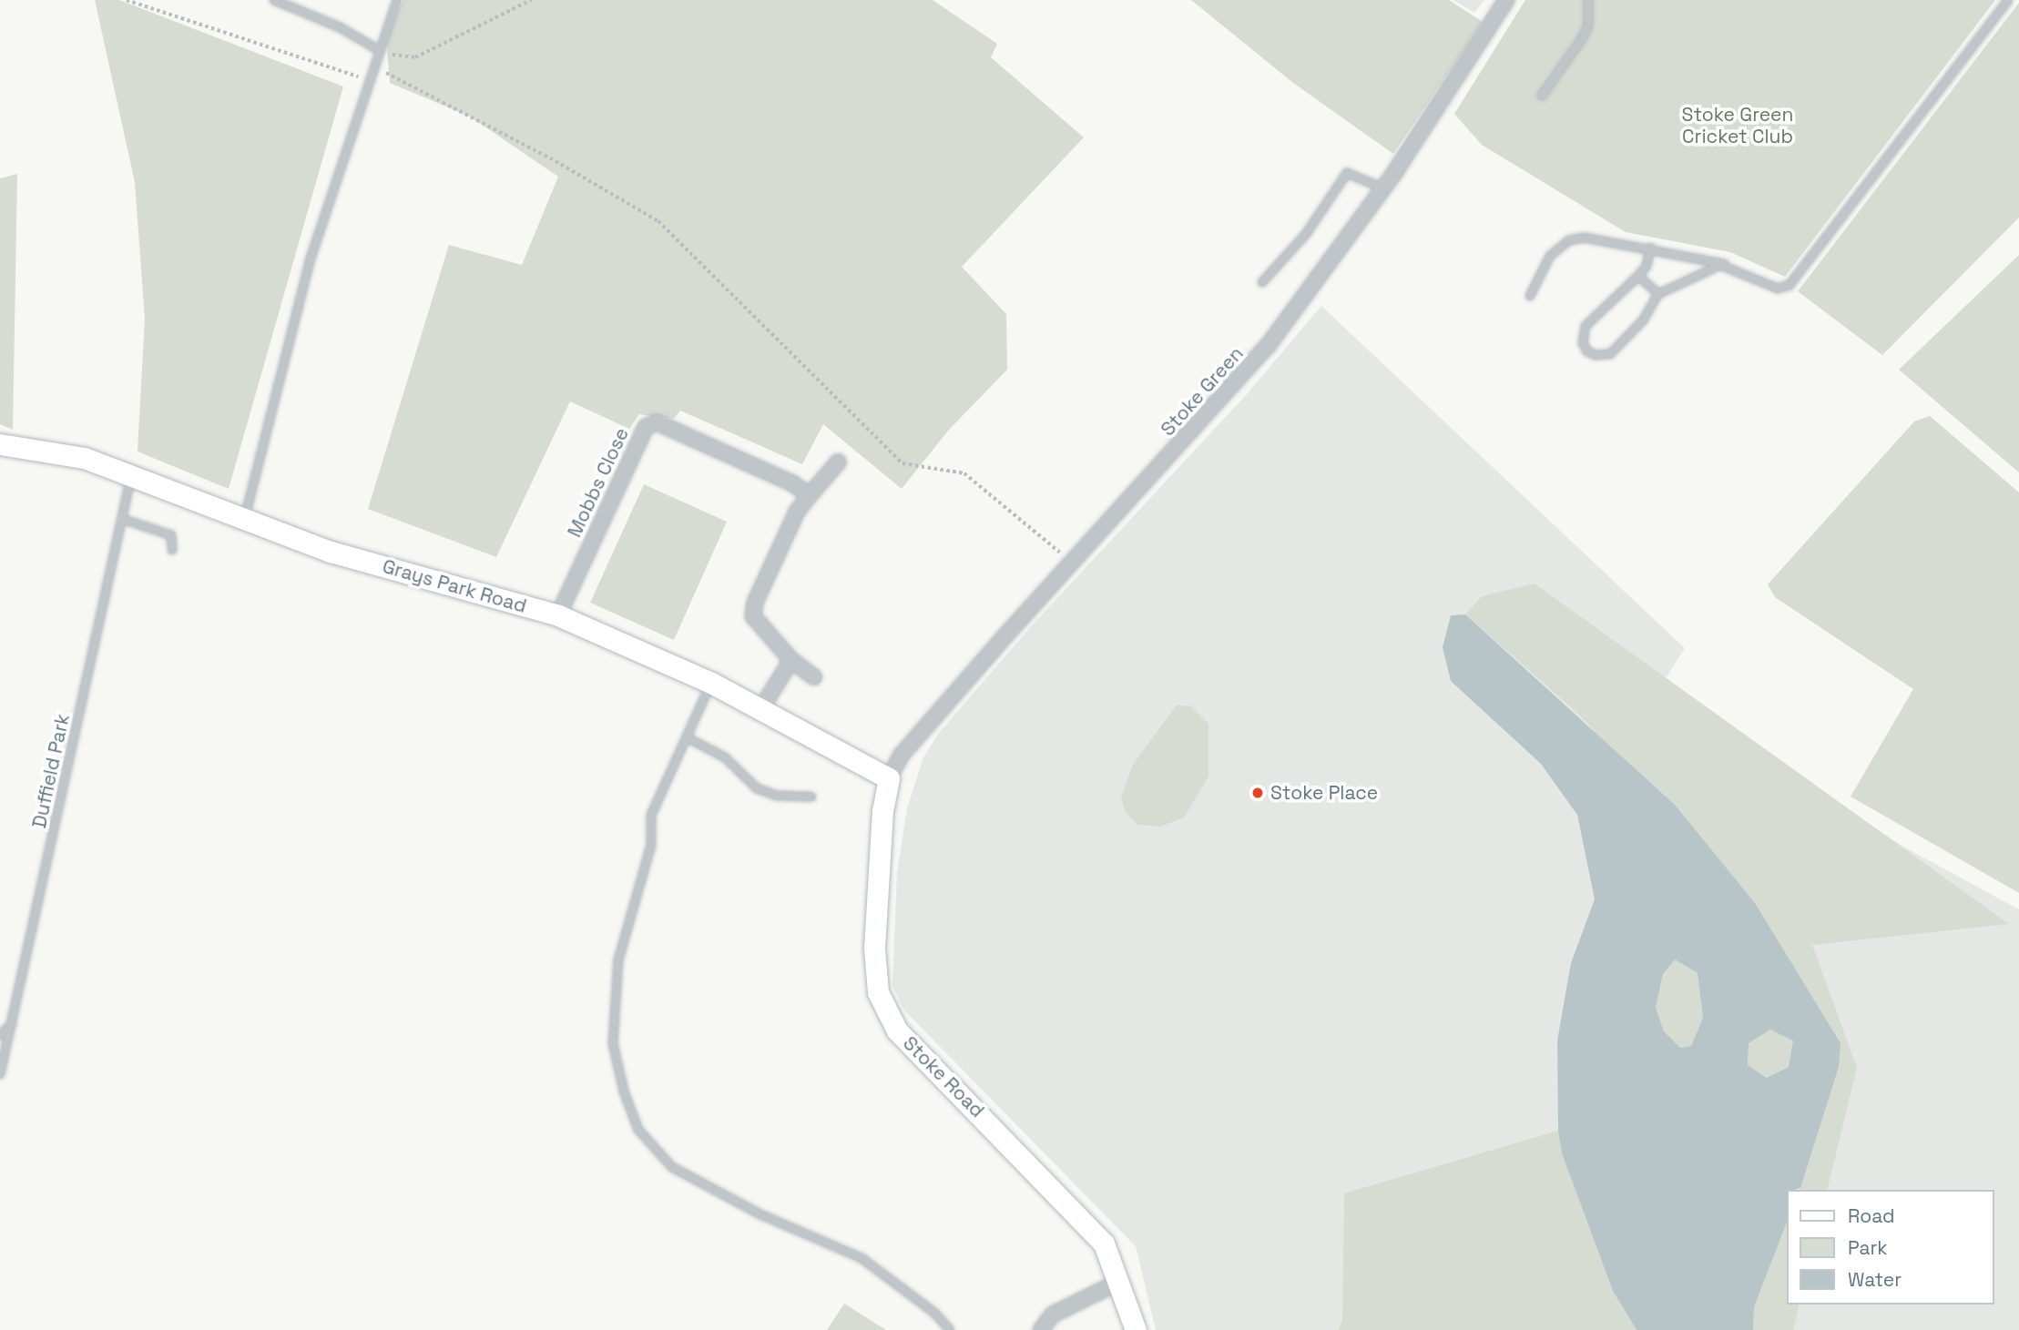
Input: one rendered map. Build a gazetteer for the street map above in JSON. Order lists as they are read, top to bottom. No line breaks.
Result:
{"streets":{"main road":["Grays Park Road","Stoke Road"],"street":["Stoke Green","Mobbs Close"],"lane":["Duffield Park"]},"crossings":[["Stoke Green","Grays Park Road"],["Stoke Green","Stoke Road"],["Mobbs Close","Grays Park Road"],["Grays Park Road","Duffield Park"],["Grays Park Road","Stoke Road"]],"parks":["Stoke Green Cricket Club"],"places":["Stoke Place"],"legend":["Road","Park","Water"]}
